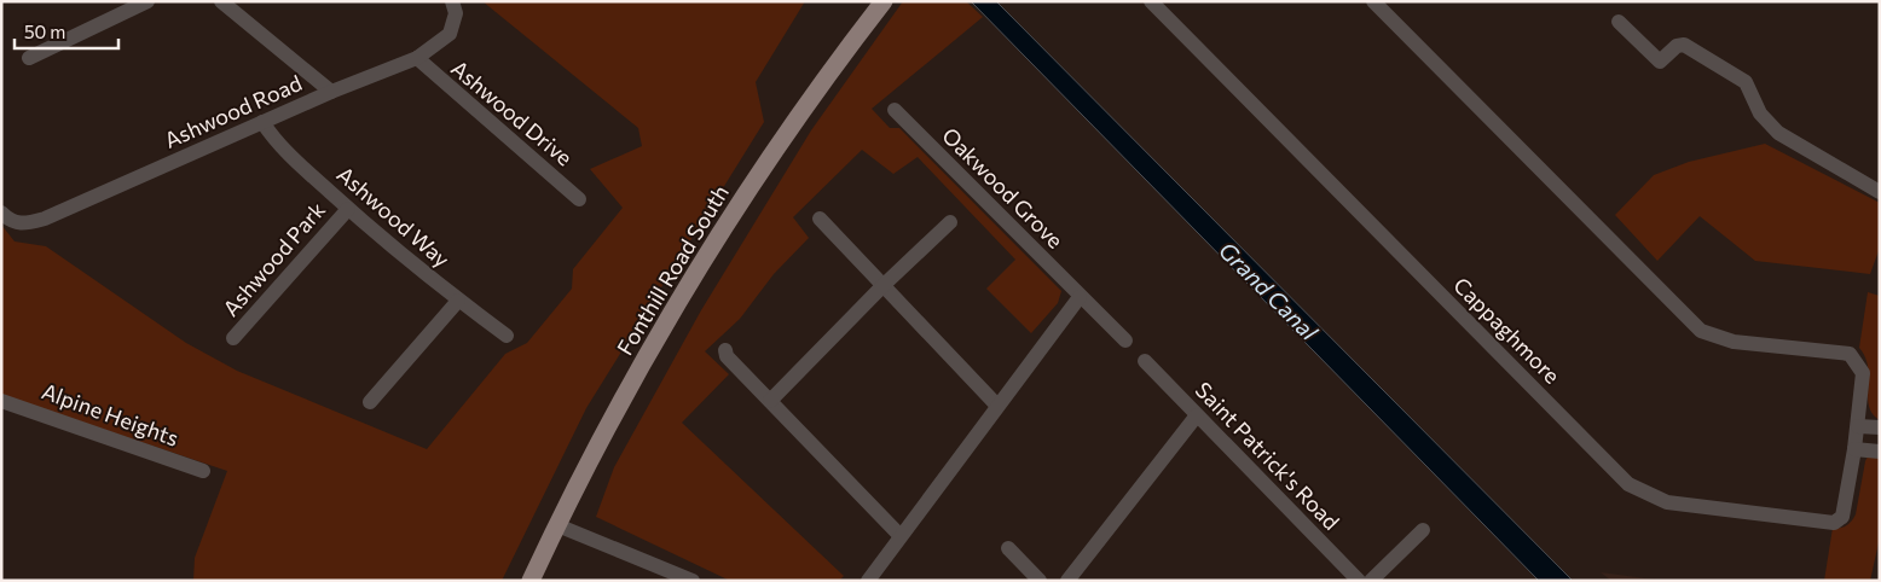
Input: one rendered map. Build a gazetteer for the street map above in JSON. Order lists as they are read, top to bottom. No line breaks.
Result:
{"streets":{"main road":["Fonthill Road South"],"street":["Ashwood Road","Ashwood Drive","Oakwood Grove","Ashwood Way","Ashwood Park","Cappaghmore","Alpine Heights","Saint Patrick's Road"]},"crossings":[["Ashwood Road","Ashwood Drive"],["Ashwood Road","Ashwood Way"],["Ashwood Way","Ashwood Park"]],"water":["Grand Canal"],"scale_bar":"50 m"}
